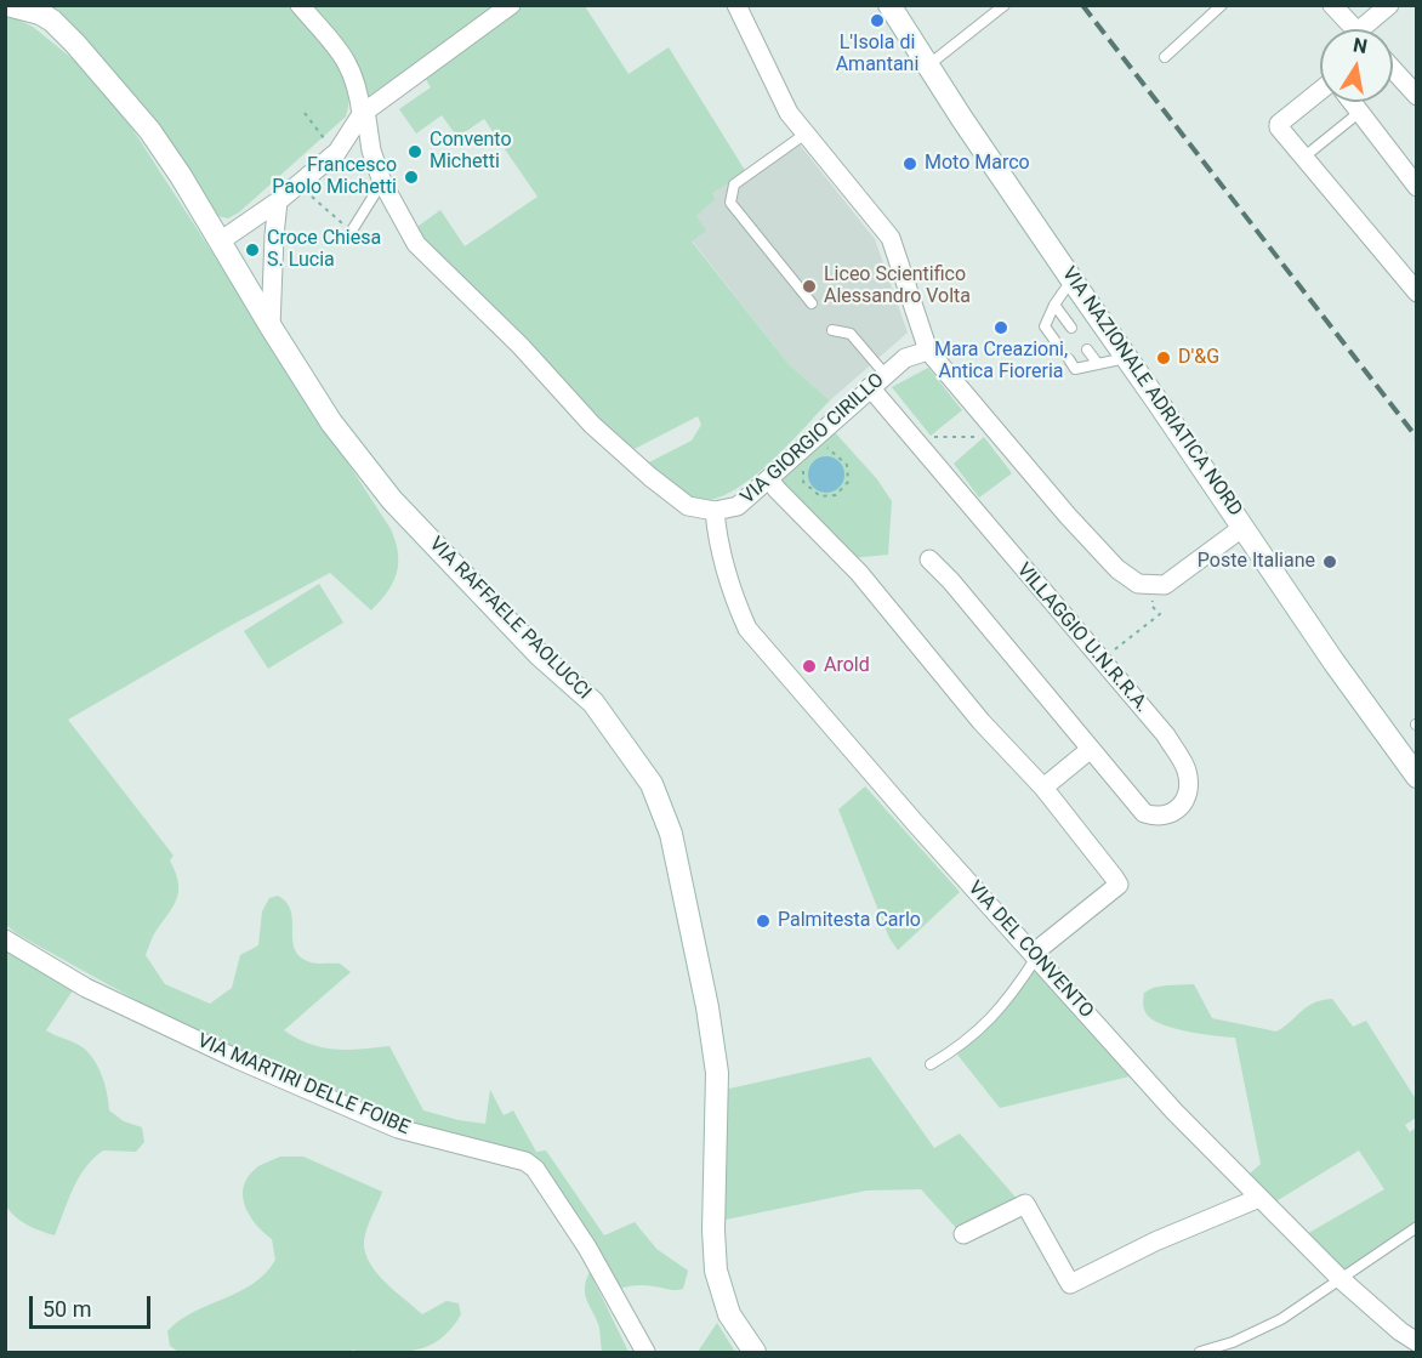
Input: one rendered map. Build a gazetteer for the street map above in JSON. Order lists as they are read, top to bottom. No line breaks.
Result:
{"streets":{"main road":["VIA NAZIONALE ADRIATICA NORD","VIA RAFFAELE PAOLUCCI"],"street":["VIA GIORGIO CIRILLO","VILLAGGIO U.N.R.R.A.","VIA DEL CONVENTO","VIA MARTIRI DELLE FOIBE"]},"crossings":[["VIA GIORGIO CIRILLO","VILLAGGIO U.N.R.R.A."],["VIA GIORGIO CIRILLO","VIA DEL CONVENTO"]],"places":["L'Isola di Amantani","Convento Michetti","Moto Marco","Francesco Paolo Michetti","Croce Chiesa S. Lucia","Liceo Scientifico Alessandro Volta","Mara Creazioni, Antica Fioreria","D'&G","Poste Italiane","Arold","Palmitesta Carlo"],"scale_bar":"50 m","north":"top"}
